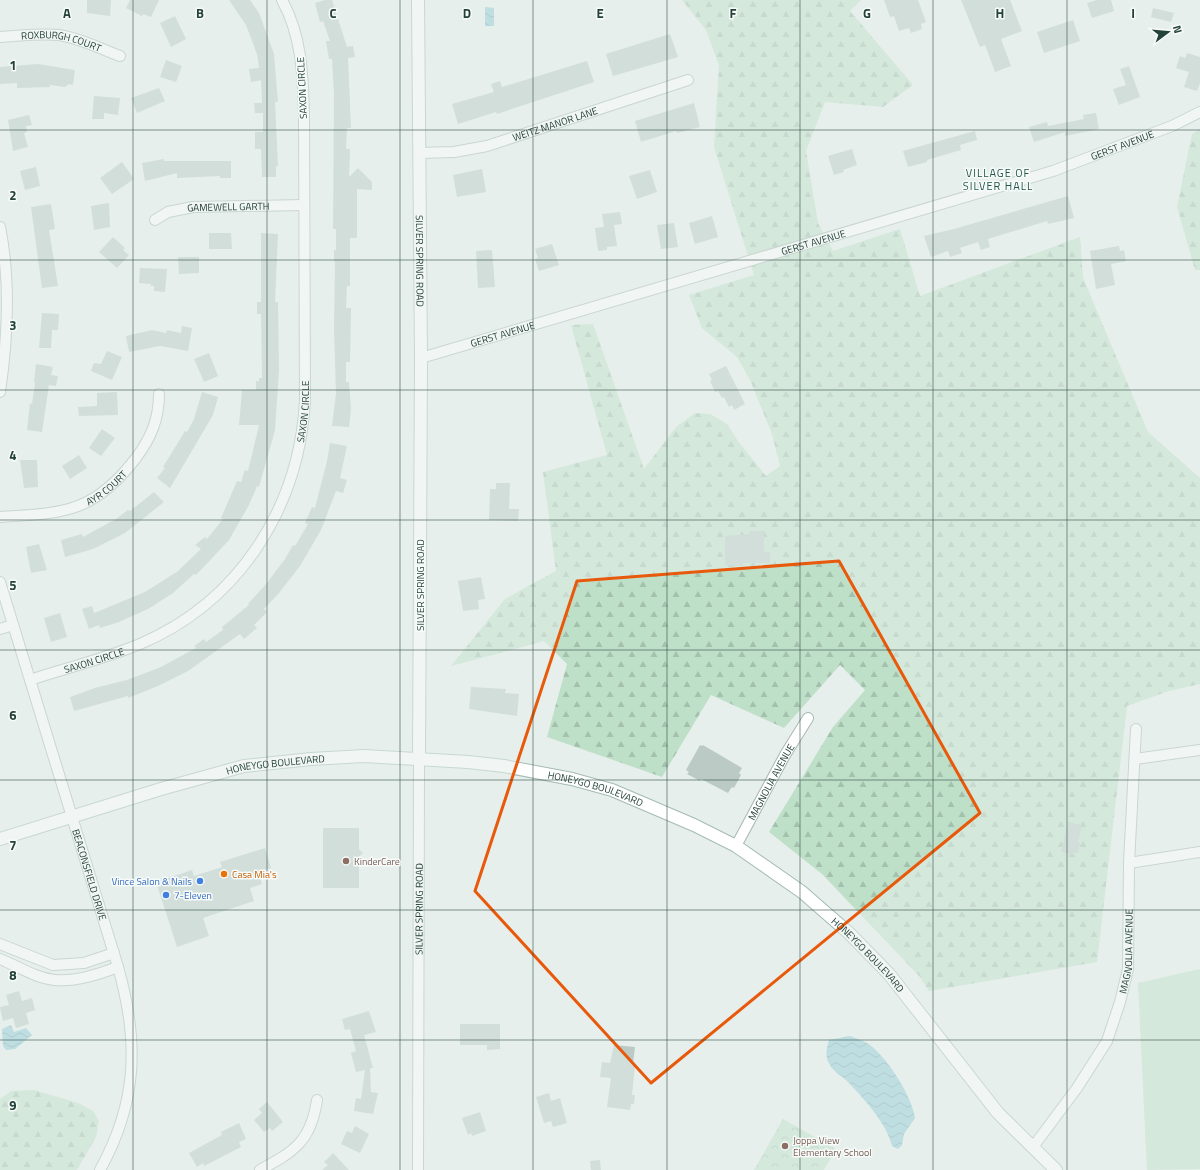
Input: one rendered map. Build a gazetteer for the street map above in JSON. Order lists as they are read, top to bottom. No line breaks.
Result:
{"streets":{"main road":["SILVER SPRING ROAD","HONEYGO BOULEVARD"],"street":["ROXBURGH COURT","SAXON CIRCLE","WEITZ MANOR LANE","GERST AVENUE","GAMEWELL GARTH","AYR COURT","MAGNOLIA AVENUE","BEACONSFIELD DRIVE"]},"crossings":[["SAXON CIRCLE","GAMEWELL GARTH"],["SAXON CIRCLE","BEACONSFIELD DRIVE"],["WEITZ MANOR LANE","SILVER SPRING ROAD"],["GERST AVENUE","SILVER SPRING ROAD"],["SILVER SPRING ROAD","HONEYGO BOULEVARD"],["HONEYGO BOULEVARD","MAGNOLIA AVENUE"],["HONEYGO BOULEVARD","BEACONSFIELD DRIVE"]],"districts":["VILLAGE OF SILVER HALL"],"places":["KinderCare","Casa Mia's","Vince Salon & Nails","7-Eleven","Joppa View Elementary School"],"north":"right","grid":{"columns":["A","B","C","D","E","F","G","H","I"],"rows":["1","2","3","4","5","6","7","8","9"]}}
